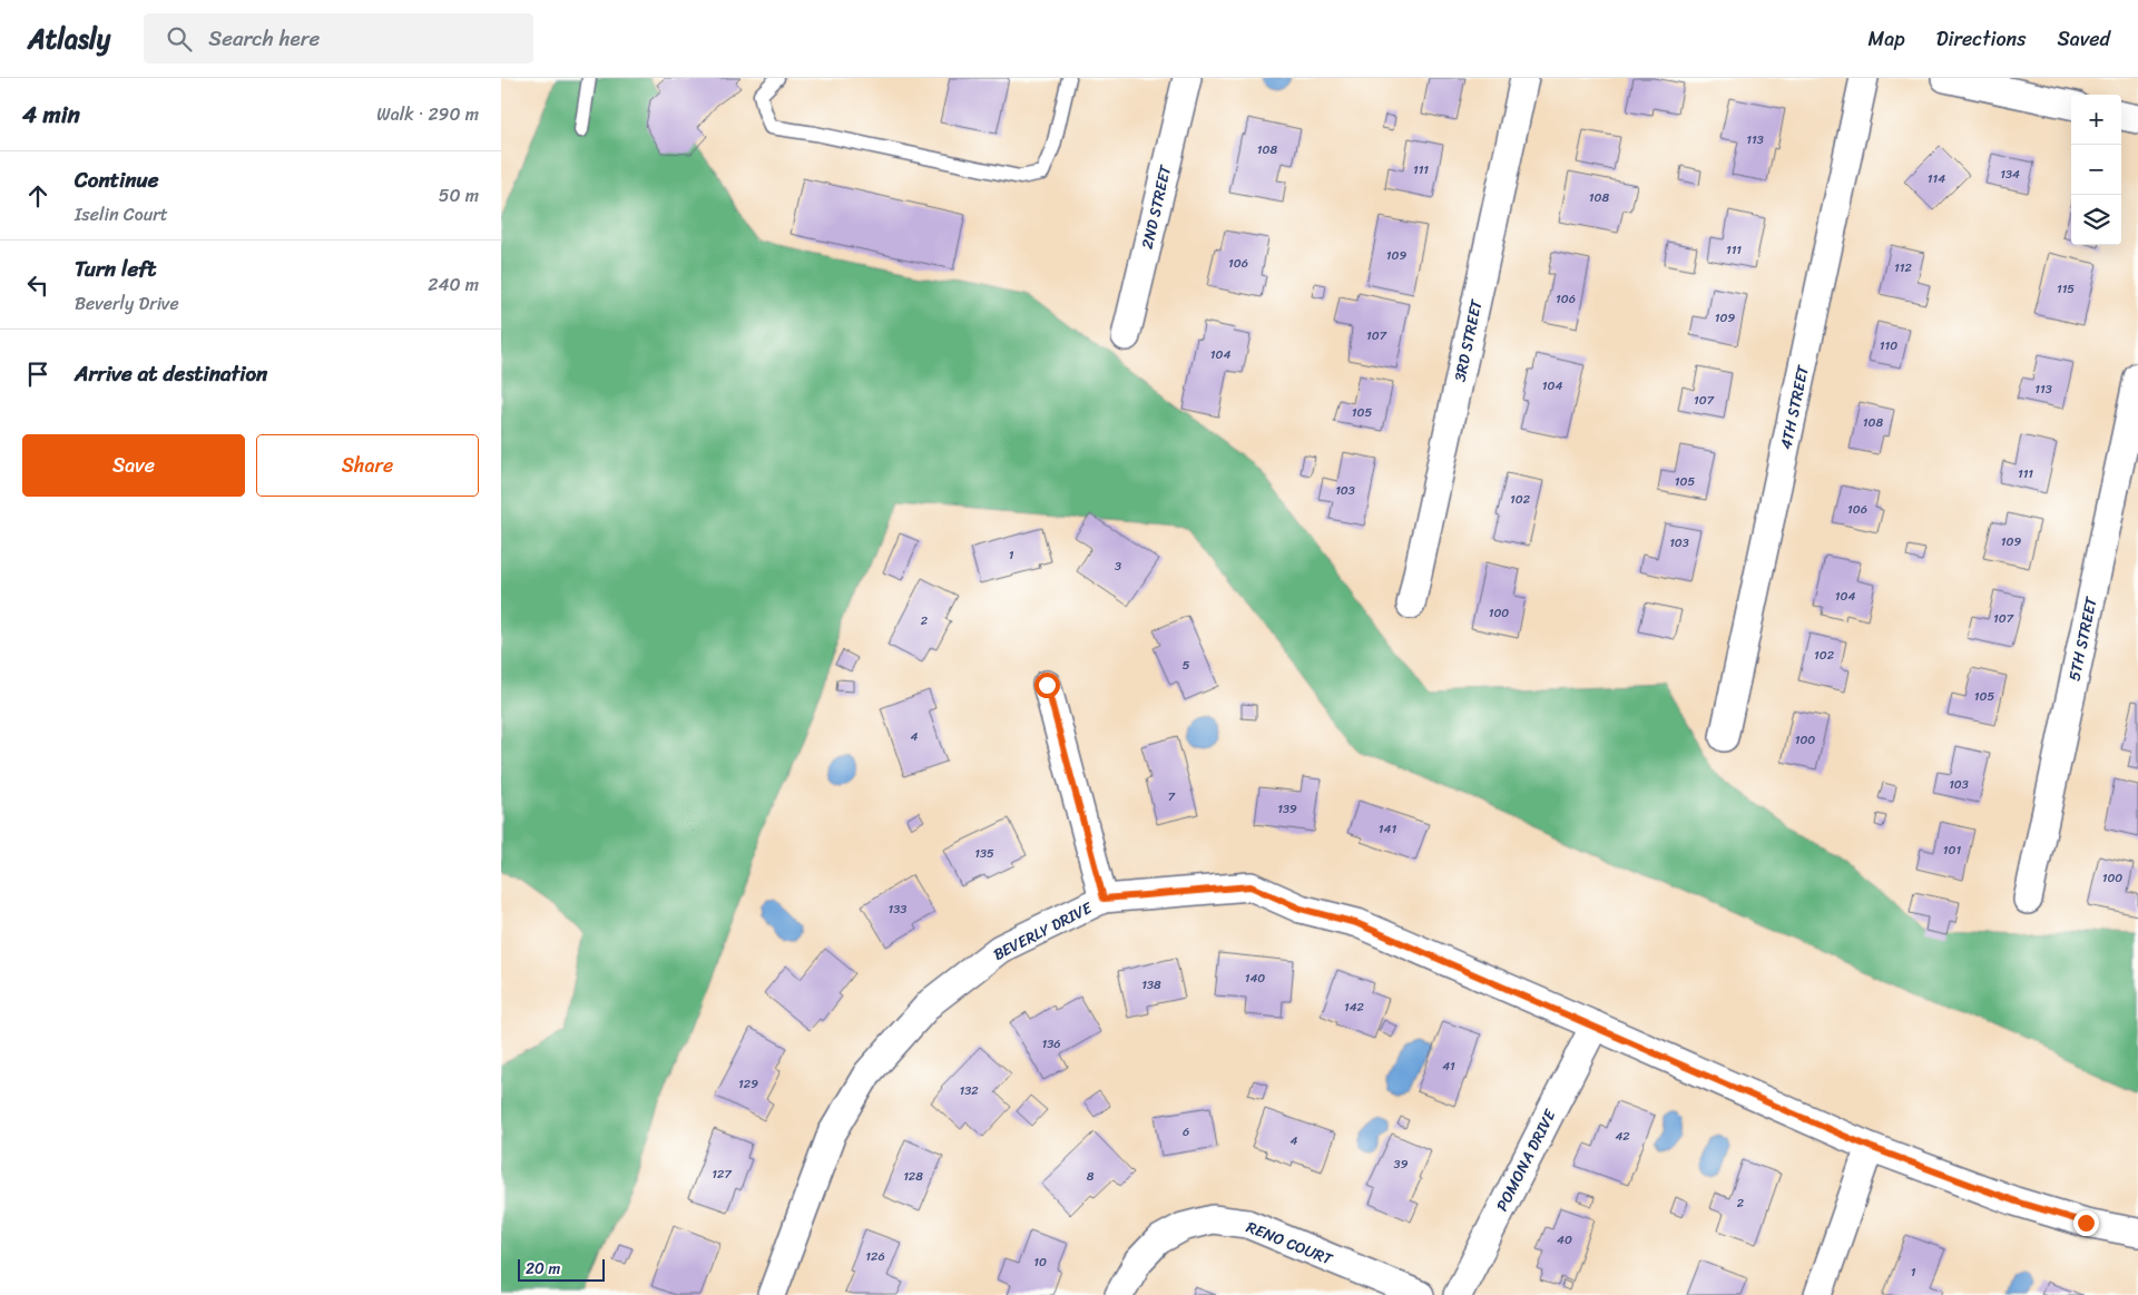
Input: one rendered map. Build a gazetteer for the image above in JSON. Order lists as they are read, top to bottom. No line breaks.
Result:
{"streets":{"street":["2ND STREET","3RD STREET","4TH STREET","5TH STREET","BEVERLY DRIVE","POMONA DRIVE","RENO COURT"]},"crossings":[["BEVERLY DRIVE","POMONA DRIVE"]],"house_numbers":["113","108","111","134","114","108","111","109","106","112","115","106","109","107","110","104","104","113","107","105","108","111","105","103","102","106","109","103","1","3","104","100","107","2","102","5","105","4","100","103","7","139","141","101","135","100","133","140","138","142","136","41","129","132","6","42","4","39","127","128","8","2","40","126","10","1"],"scale_bar":"20 m","page":{"header":"Atlasly","search":"Search here","nav":["Map","Directions","Saved"],"heading":["4 min","Walk · 290 m"],"map_buttons":["+","−"],"list":[["Continue","Iselin Court","50 m"],["Turn left","Beverly Drive","240 m"],"Arrive at destination"],"buttons":["Save","Share"],"scale":"20 m"}}
